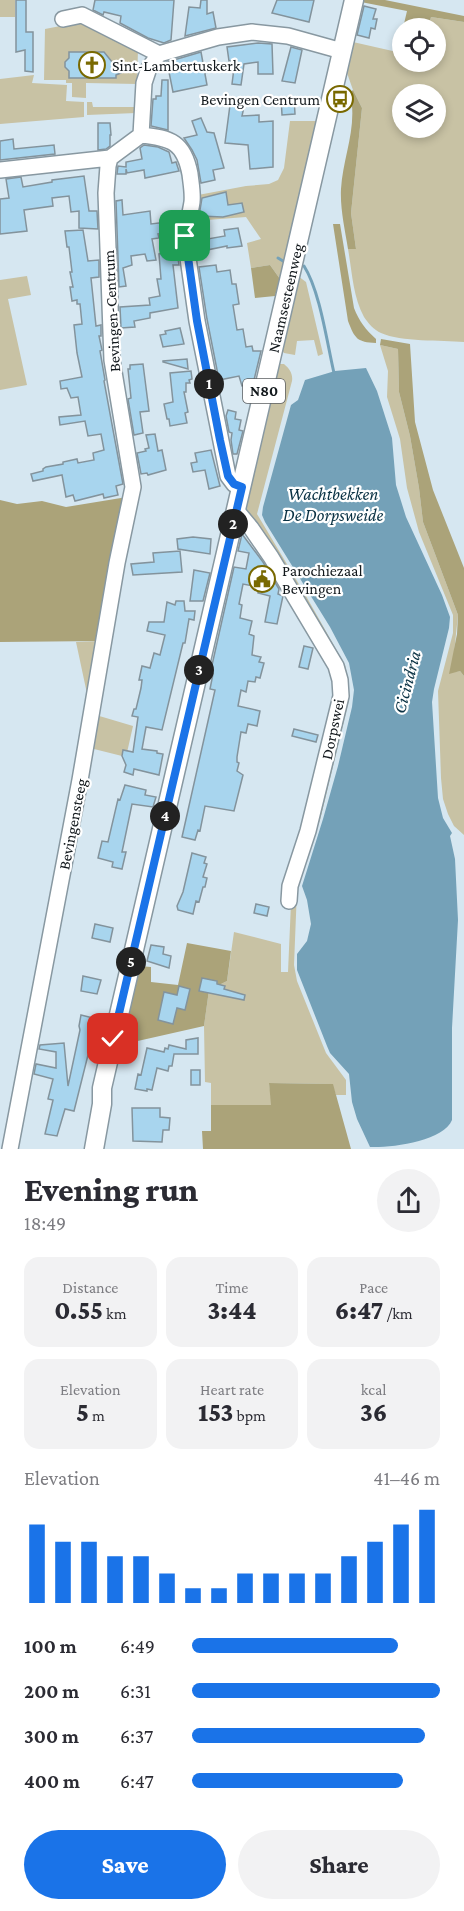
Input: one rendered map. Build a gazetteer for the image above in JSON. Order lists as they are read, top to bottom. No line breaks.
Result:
{"streets":{"main road":["Naamsesteenweg","N80"],"street":["Bevingen-Centrum","Dorpswei","Bevingensteeg"]},"crossings":[["Naamsesteenweg","Dorpswei"],["Bevingen-Centrum","Bevingensteeg"]],"water":["Wachtbekken De Dorpsweide","Cicindria"],"places":{"church":["Sint-Lambertuskerk"],"bus stop":["Bevingen Centrum"],"public building":["Parochiezaal Bevingen"]},"page":{"pins":["1","2","3","4","5"],"heading":["Evening run","18:49"],"stats":[["Distance","0.55 km"],["Time","3:44"],["Pace","6:47 /km"],["Elevation","5 m"],["Heart rate","153 bpm"],["kcal","36"]],"chart":["Elevation","41–46 m"],"list":[{"name":"100 m","note":"6:49"},{"name":"200 m","note":"6:31"},{"name":"300 m","note":"6:37"},{"name":"400 m","note":"6:47"}],"buttons":["Save","Share"]}}
